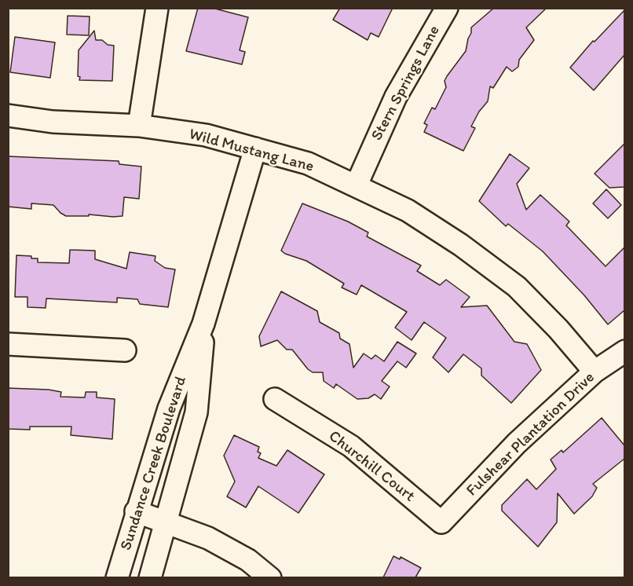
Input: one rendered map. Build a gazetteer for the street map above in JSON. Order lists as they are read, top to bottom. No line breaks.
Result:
{"streets":{"street":["Stern Springs Lane","Wild Mustang Lane","Fulshear Plantation Drive","Sundance Creek Boulevard","Churchill Court"]},"crossings":[["Stern Springs Lane","Wild Mustang Lane"],["Wild Mustang Lane","Fulshear Plantation Drive"],["Wild Mustang Lane","Sundance Creek Boulevard"],["Fulshear Plantation Drive","Churchill Court"]]}
